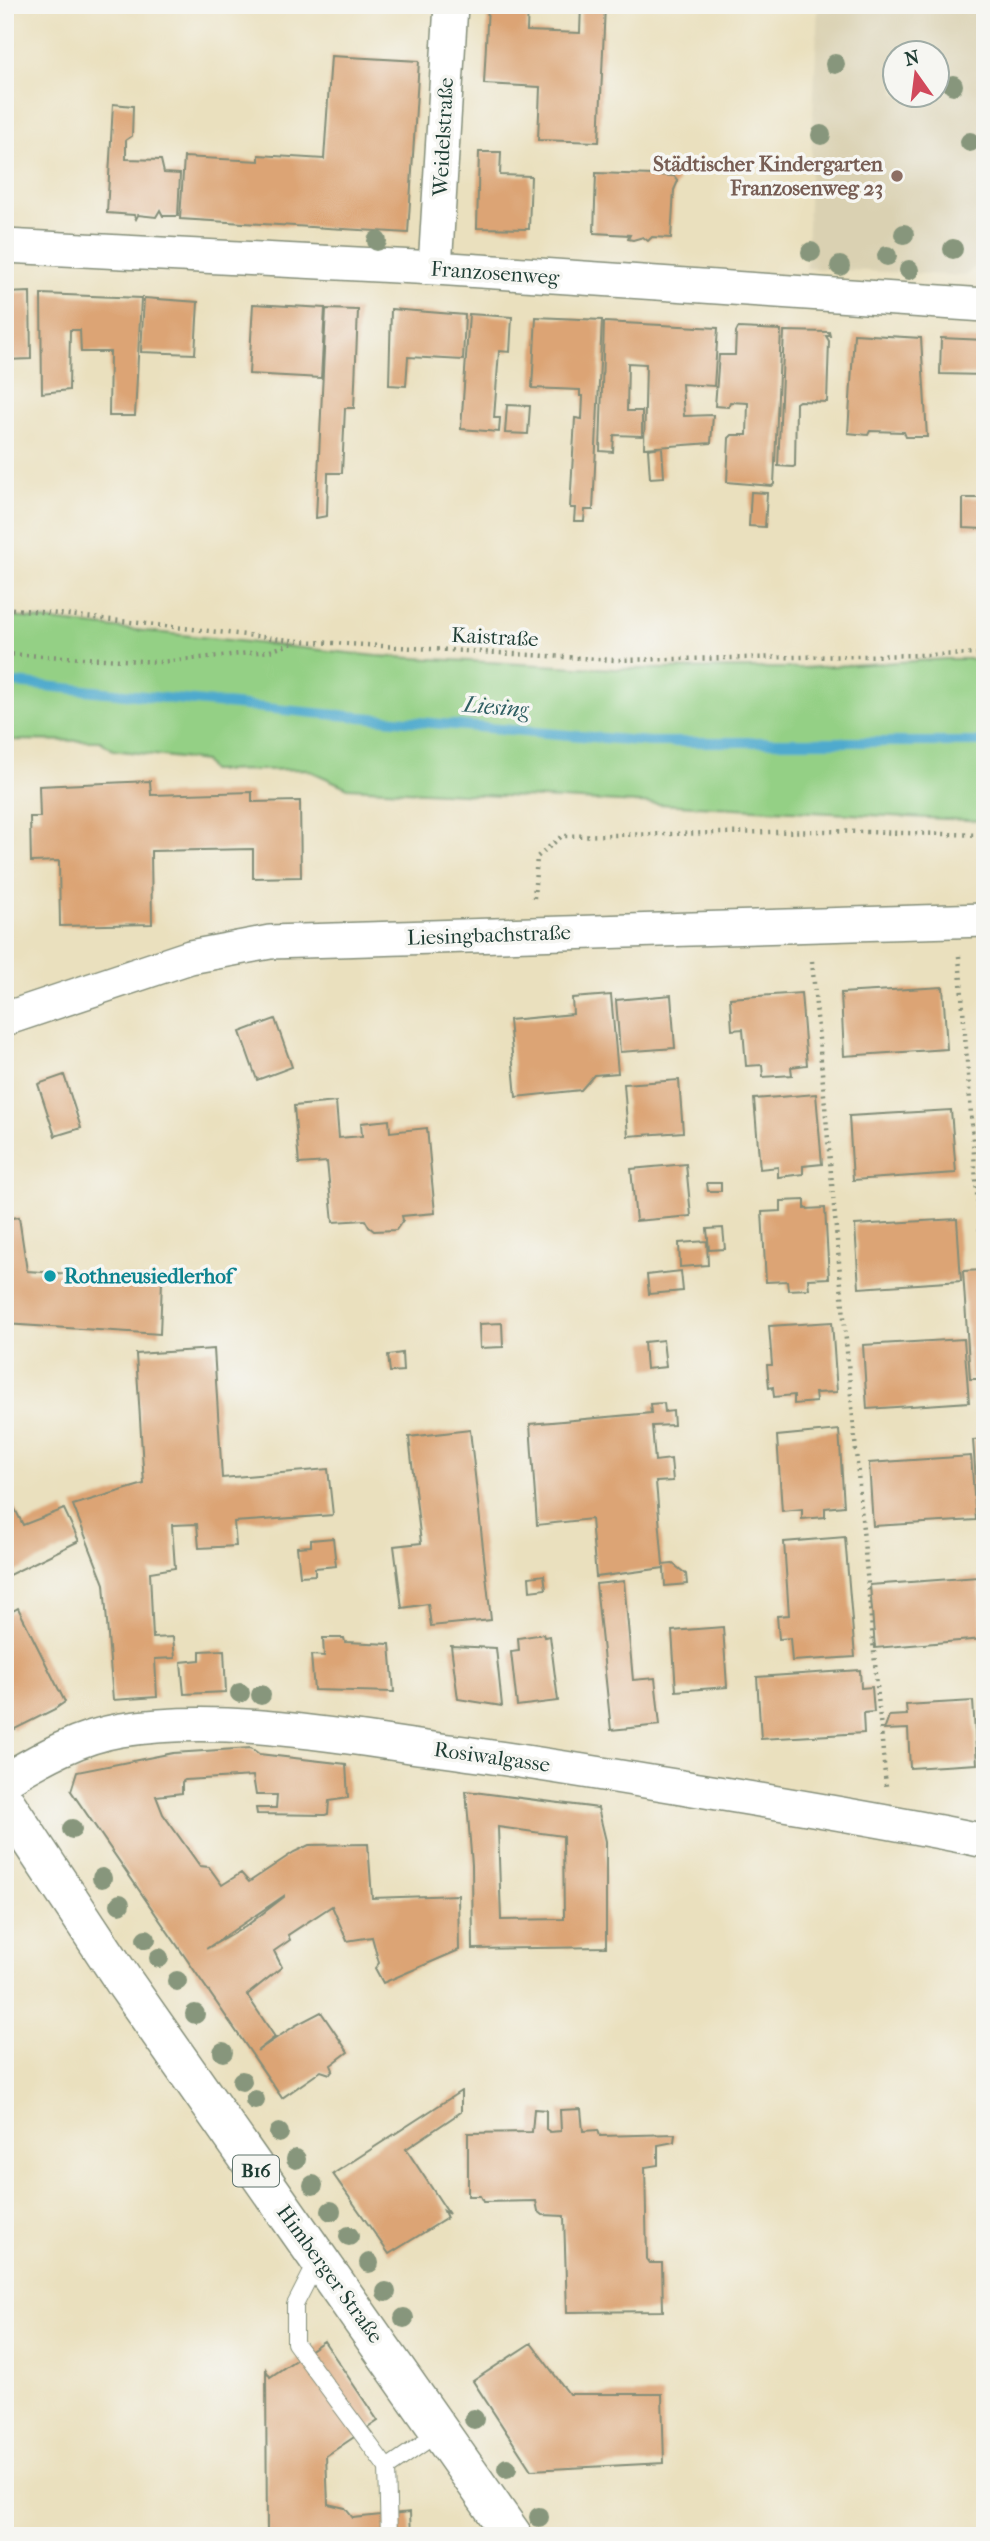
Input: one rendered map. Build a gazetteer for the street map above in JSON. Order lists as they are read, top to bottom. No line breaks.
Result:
{"streets":{"main road":["B16","Himberger Straße"],"street":["Weidelstraße","Franzosenweg","Liesingbachstraße","Rosiwalgasse"],"path":["Kaistraße"]},"crossings":[["Weidelstraße","Franzosenweg"]],"water":["Liesing"],"places":["Städtischer Kindergarten Franzosenweg 23","Rothneusiedlerhof"],"north":"top"}
